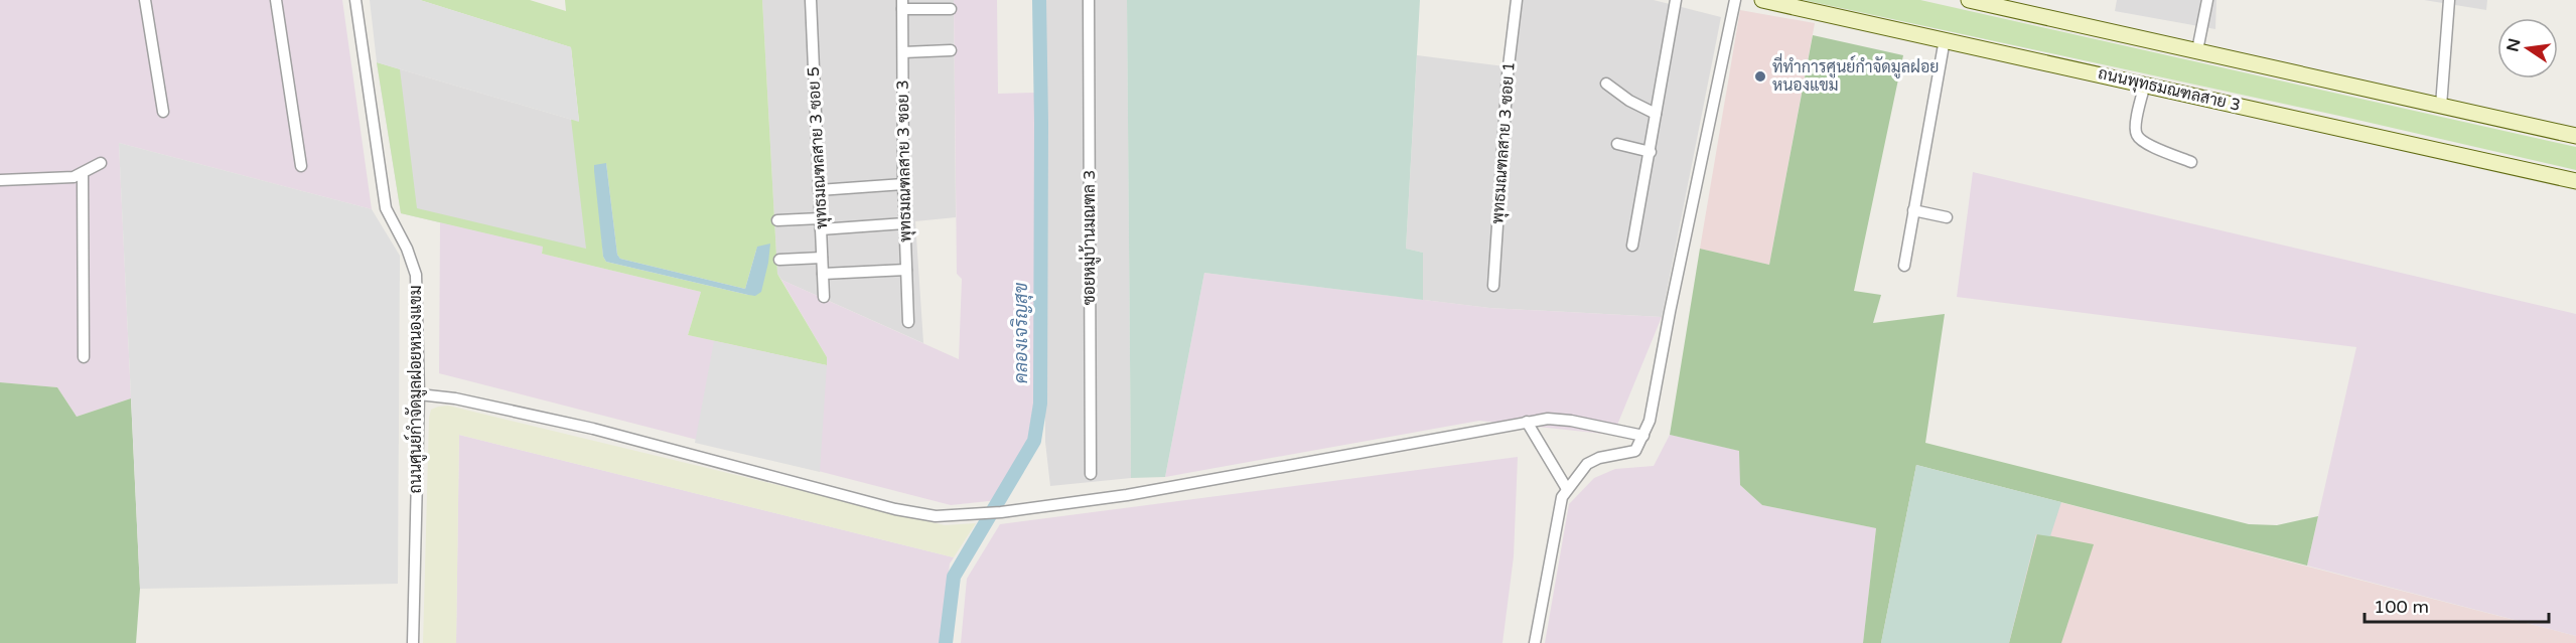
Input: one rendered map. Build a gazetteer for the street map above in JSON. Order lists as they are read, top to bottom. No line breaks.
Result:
{"streets":{"main road":["ถนนพุทธมณฑลสาย 3"],"street":["พุทธมณฑลสาย 3 ซอย 1","พุทธมณฑลสาย 3 ซอย 5","พุทธมณฑลสาย 3 ซอย 3","ซอยหมู่บ้านมณฑล 3","ถนนศูนย์กำจัดมูลฝอยหนองแขม"]},"water":["คลองเจริญสุข"],"places":["ที่ทำการศูนย์กำจัดมูลฝอย หนองแขม"],"scale_bar":"100 m","north":"left"}
